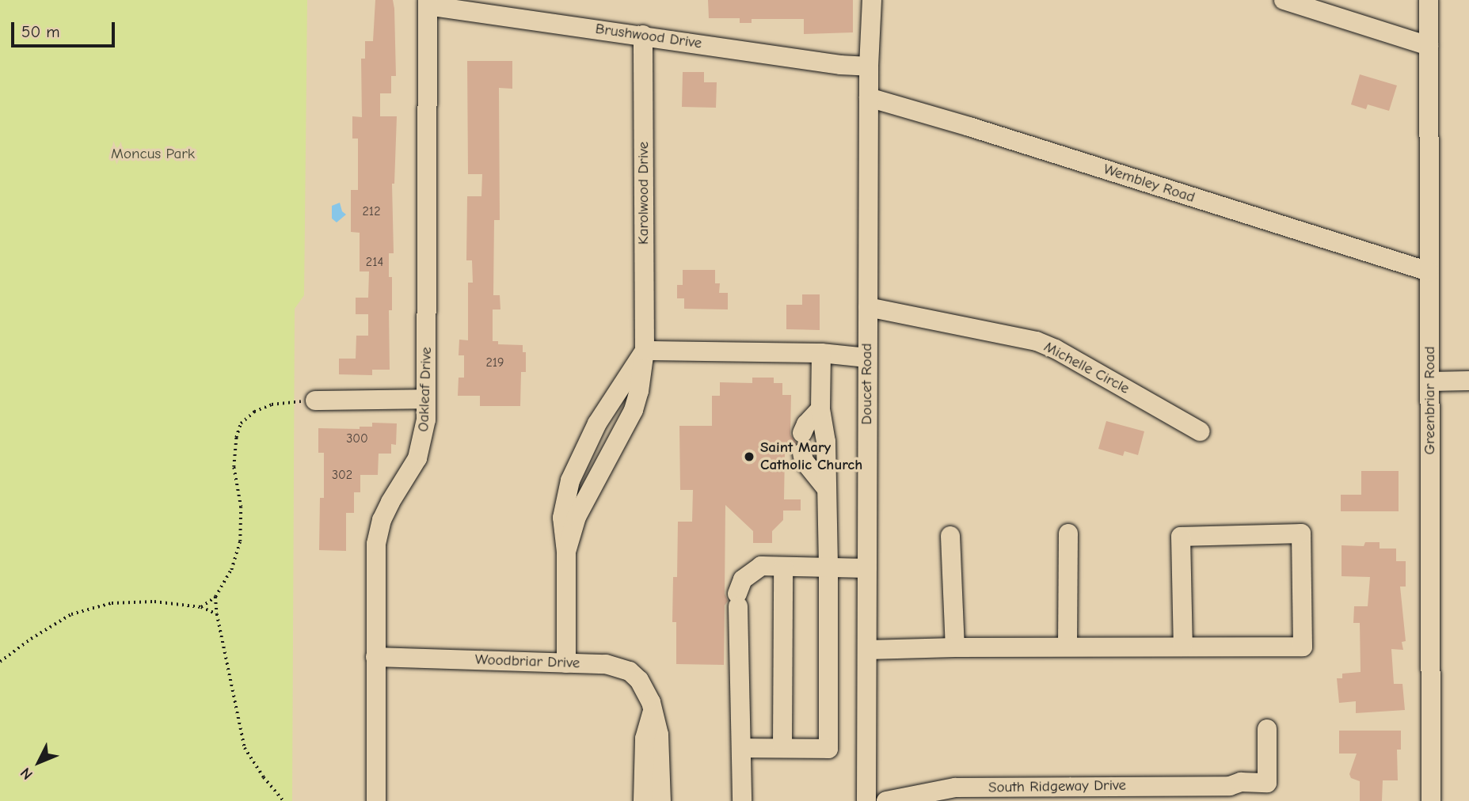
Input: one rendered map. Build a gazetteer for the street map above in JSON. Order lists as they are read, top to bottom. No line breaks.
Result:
{"streets":{"street":["Brushwood Drive","Wembley Road","Karolwood Drive","Michelle Circle","Doucet Road","Oakleaf Drive","Greenbriar Road","Woodbriar Drive","South Ridgeway Drive"]},"crossings":[["Brushwood Drive","Karolwood Drive"],["Brushwood Drive","Doucet Road"],["Brushwood Drive","Oakleaf Drive"],["Wembley Road","Doucet Road"],["Wembley Road","Greenbriar Road"],["Karolwood Drive","Woodbriar Drive"],["Michelle Circle","Doucet Road"],["Oakleaf Drive","Woodbriar Drive"]],"parks":["Moncus Park"],"places":["Saint Mary Catholic Church"],"house_numbers":["212","214","219","300","302"],"scale_bar":"50 m","north":"bottom left"}
